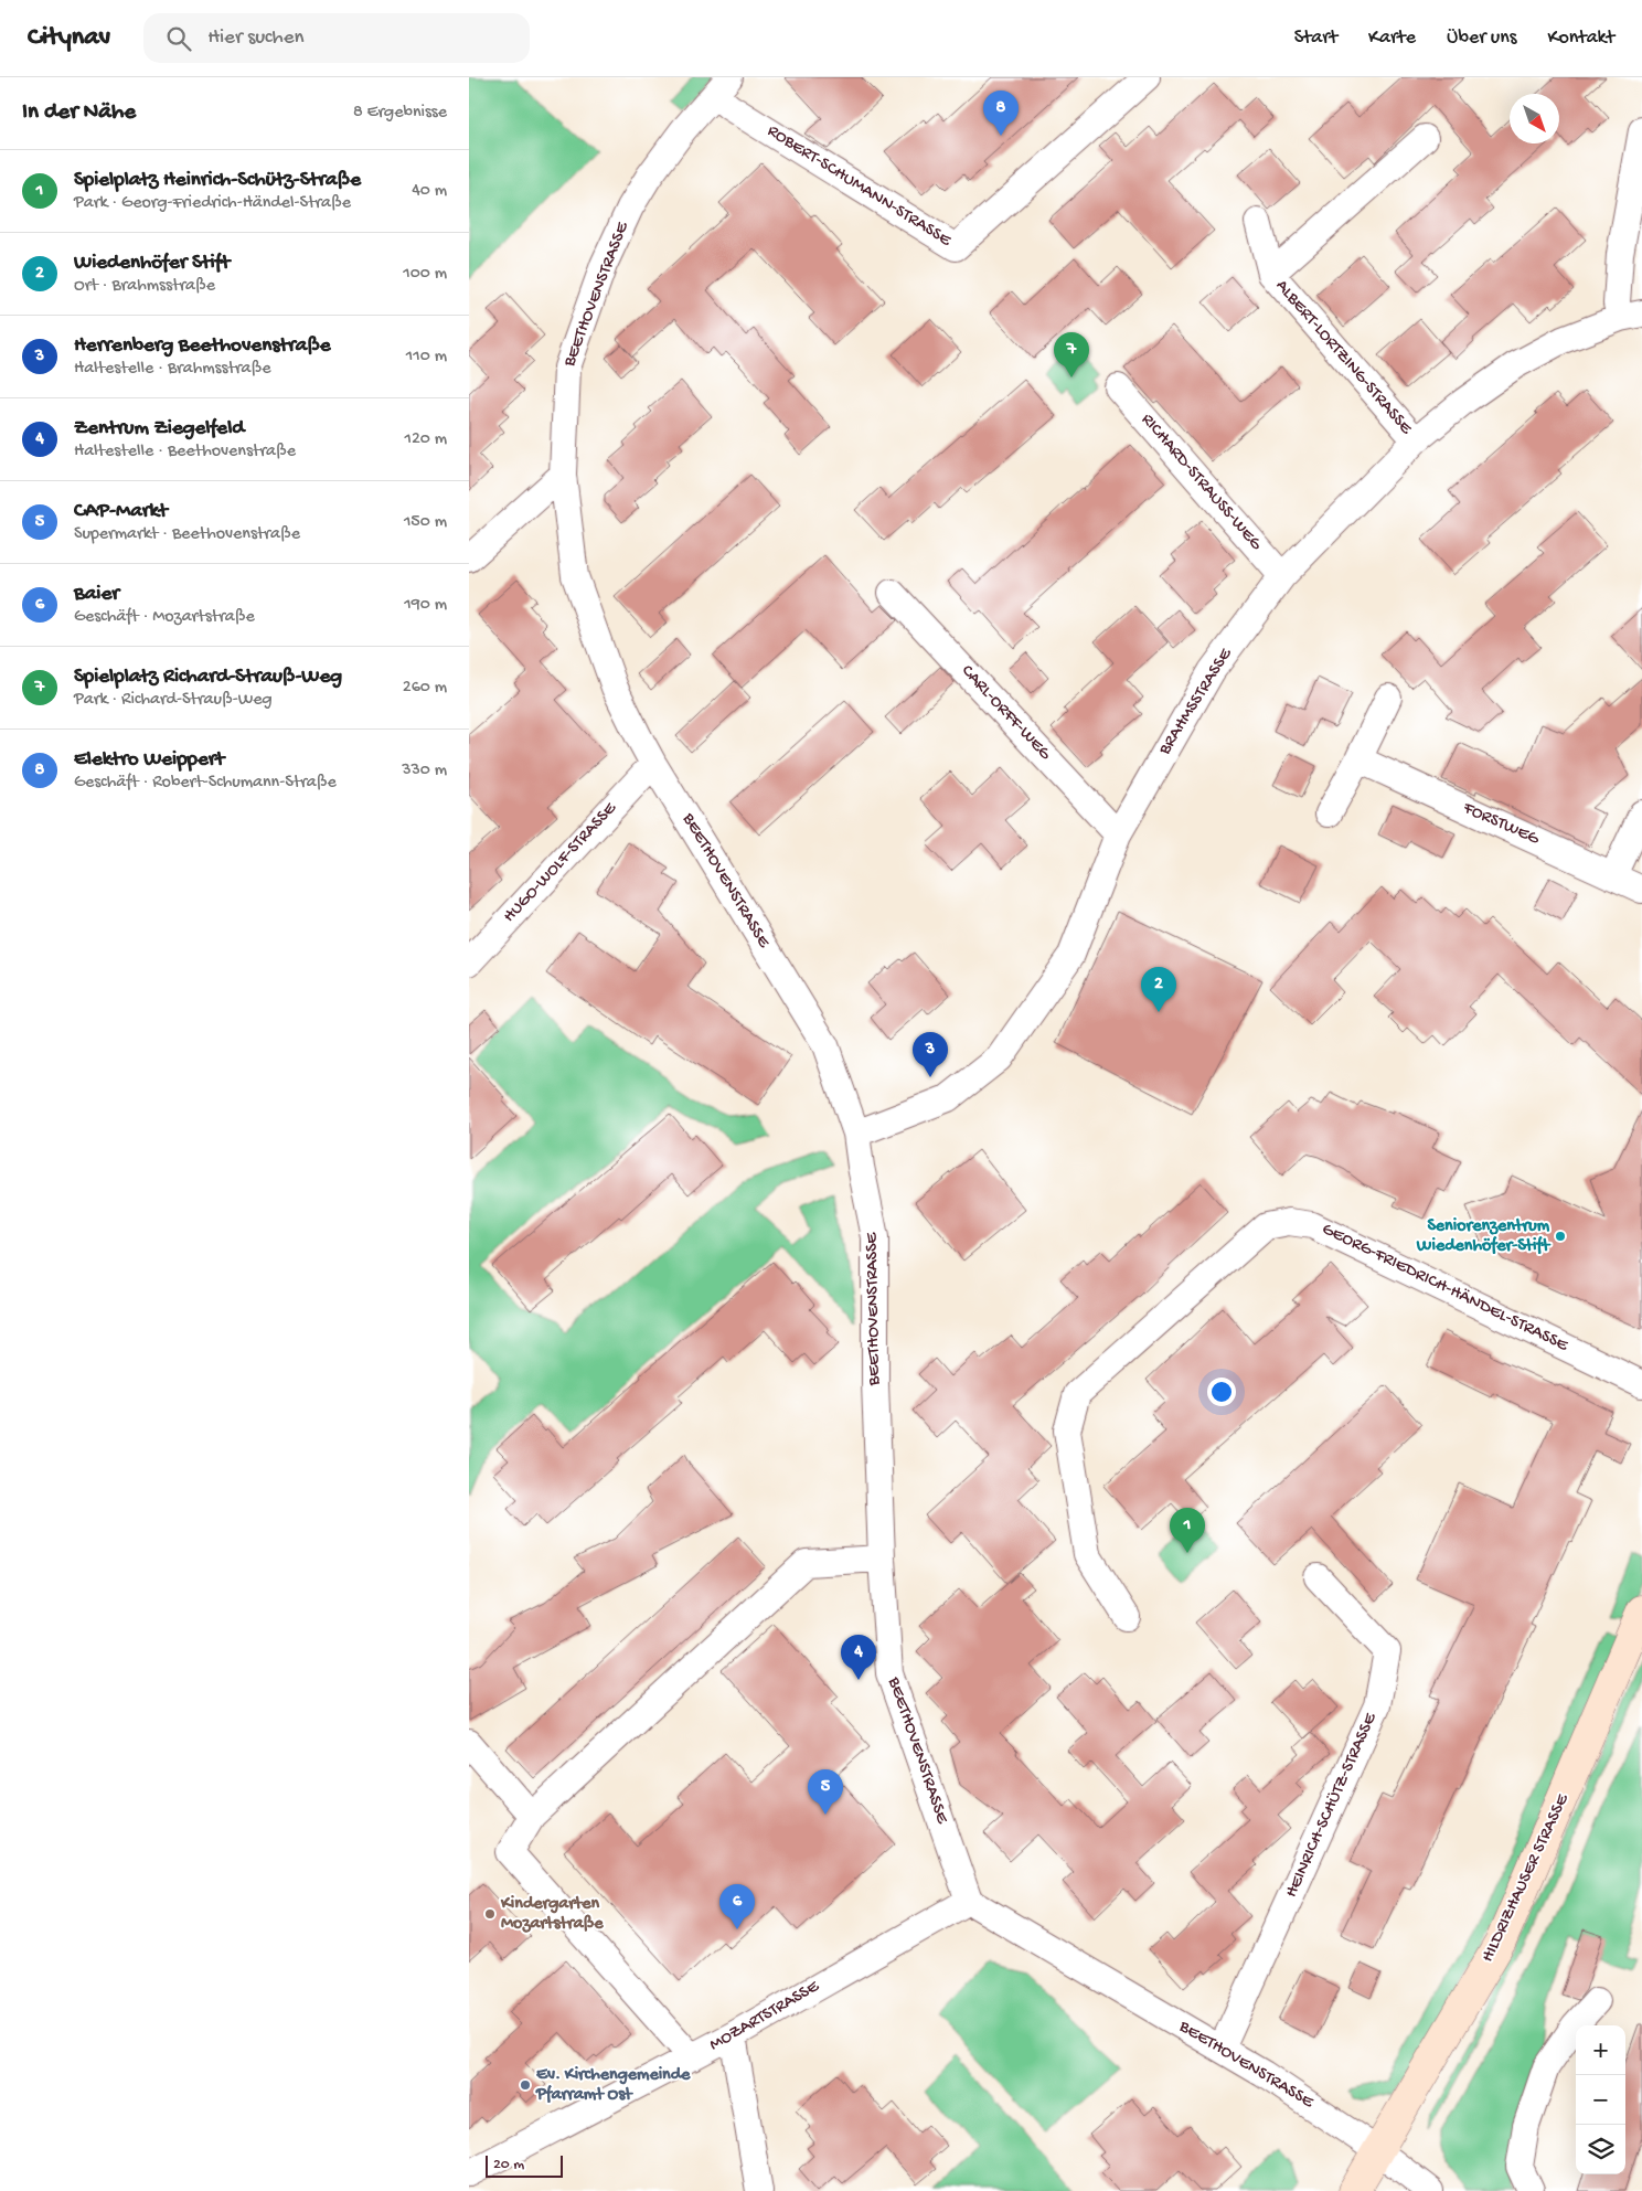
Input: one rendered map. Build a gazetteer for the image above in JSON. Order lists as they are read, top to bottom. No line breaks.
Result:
{"streets":{"main road":["HILDRIZHAUSER STRASSE"],"street":["ROBERT-SCHUMANN-STRASSE","BEETHOVENSTRASSE","ALBERT-LORTZING-STRASSE","RICHARD-STRAUSS-WEG","BRAHMSSTRASSE","CARL-ORFF-WEG","FORSTWEG","HUGO-WOLF-STRASSE","GEORG-FRIEDRICH-HÄNDEL-STRASSE","HEINRICH-SCHÜTZ-STRASSE","MOZARTSTRASSE"]},"crossings":[["ROBERT-SCHUMANN-STRASSE","BEETHOVENSTRASSE"],["BEETHOVENSTRASSE","BRAHMSSTRASSE"],["BEETHOVENSTRASSE","HUGO-WOLF-STRASSE"],["BEETHOVENSTRASSE","HEINRICH-SCHÜTZ-STRASSE"],["BEETHOVENSTRASSE","HILDRIZHAUSER STRASSE"],["BEETHOVENSTRASSE","MOZARTSTRASSE"],["ALBERT-LORTZING-STRASSE","BRAHMSSTRASSE"],["RICHARD-STRAUSS-WEG","BRAHMSSTRASSE"],["BRAHMSSTRASSE","CARL-ORFF-WEG"]],"places":["Seniorenzentrum Wiedenhöfer-Stift","Kindergarten Mozartstraße","Ev. Kirchengemeinde Pfarramt Ost"],"scale_bar":"20 m","north":"bottom right","page":{"header":"Citynav","search":"Hier suchen","nav":["Start","Karte","Über uns","Kontakt"],"heading":["In der Nähe","8 Ergebnisse"],"pins":["8","7","2","3","1","4","5","6"],"list":[{"mark":"1","name":"Spielplatz Heinrich-Schütz-Straße","note":"Park · Georg-Friedrich-Händel-Straße","value":"40 m"},{"mark":"2","name":"Wiedenhöfer Stift","note":"Ort · Brahmsstraße","value":"100 m"},{"mark":"3","name":"Herrenberg Beethovenstraße","note":"Haltestelle · Brahmsstraße","value":"110 m"},{"mark":"4","name":"Zentrum Ziegelfeld","note":"Haltestelle · Beethovenstraße","value":"120 m"},{"mark":"5","name":"CAP-Markt","note":"Supermarkt · Beethovenstraße","value":"150 m"},{"mark":"6","name":"Baier","note":"Geschäft · Mozartstraße","value":"190 m"},{"mark":"7","name":"Spielplatz Richard-Strauß-Weg","note":"Park · Richard-Strauß-Weg","value":"260 m"},{"mark":"8","name":"Elektro Weippert","note":"Geschäft · Robert-Schumann-Straße","value":"330 m"}],"map_buttons":["+","−"],"scale":"20 m"}}
